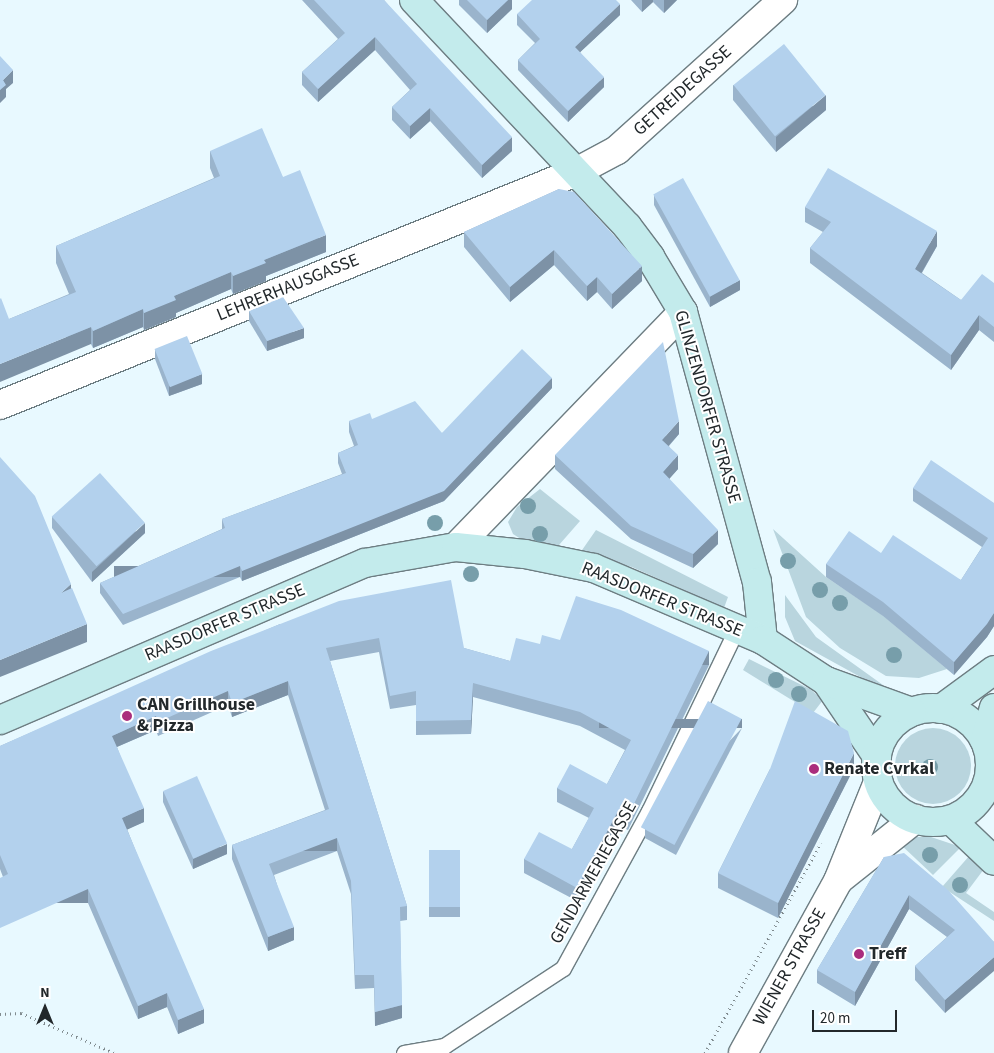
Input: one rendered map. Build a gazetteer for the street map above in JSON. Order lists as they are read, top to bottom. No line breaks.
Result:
{"streets":{"main road":["GLINZENDORFER STRASSE","RAASDORFER STRASSE"],"street":["GETREIDEGASSE","LEHRERHAUSGASSE","WIENER STRASSE"],"lane":["GENDARMERIEGASSE"]},"crossings":[["GETREIDEGASSE","LEHRERHAUSGASSE"],["GETREIDEGASSE","GLINZENDORFER STRASSE"],["LEHRERHAUSGASSE","GLINZENDORFER STRASSE"],["GLINZENDORFER STRASSE","RAASDORFER STRASSE"],["RAASDORFER STRASSE","GENDARMERIEGASSE"],["RAASDORFER STRASSE","WIENER STRASSE"]],"places":["CAN Grillhouse & Pizza","Renate Cvrkal","Treff"],"scale_bar":"20 m","north":"top"}
